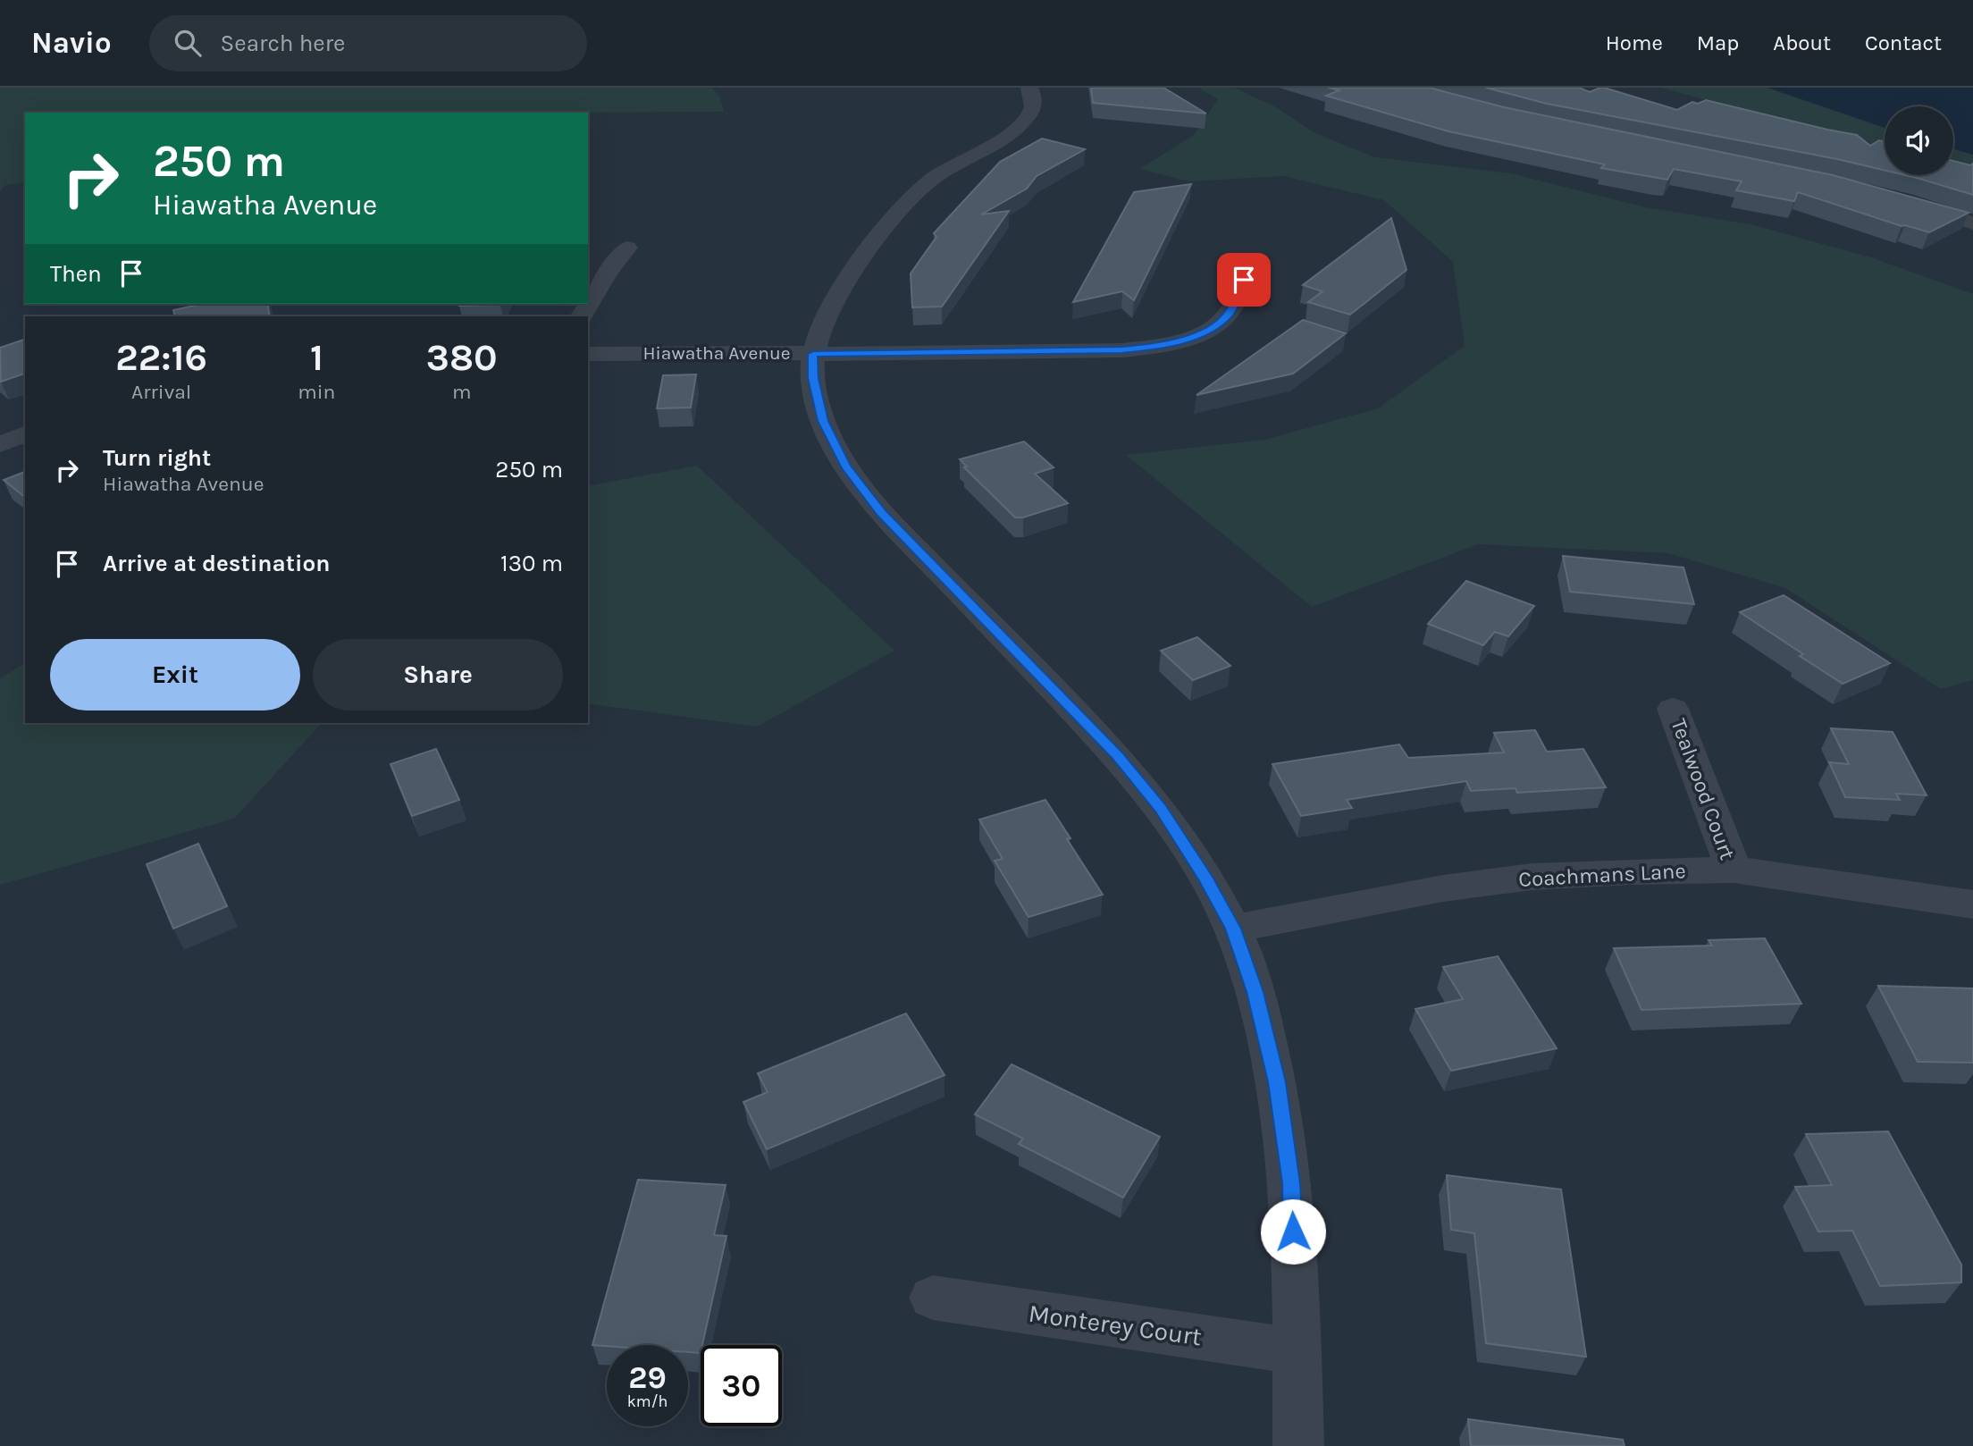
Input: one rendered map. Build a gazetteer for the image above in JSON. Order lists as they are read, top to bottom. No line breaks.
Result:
{"streets":{"street":["Hiawatha Avenue","Tealwood Court","Coachmans Lane","Monterey Court"]},"crossings":[["Tealwood Court","Coachmans Lane"]],"page":{"header":"Navio","search":"Search here","nav":["Home","Map","About","Contact"],"turn":["250 m","Hiawatha Avenue"],"then":"Then","eta":["22:16","Arrival","1","min","380","m"],"list":[{"name":"Turn right","note":"Hiawatha Avenue","value":"250 m"},{"name":"Arrive at destination","value":"130 m"}],"buttons":["Exit","Share"],"speed":"29 km/h","limit":"30"}}
